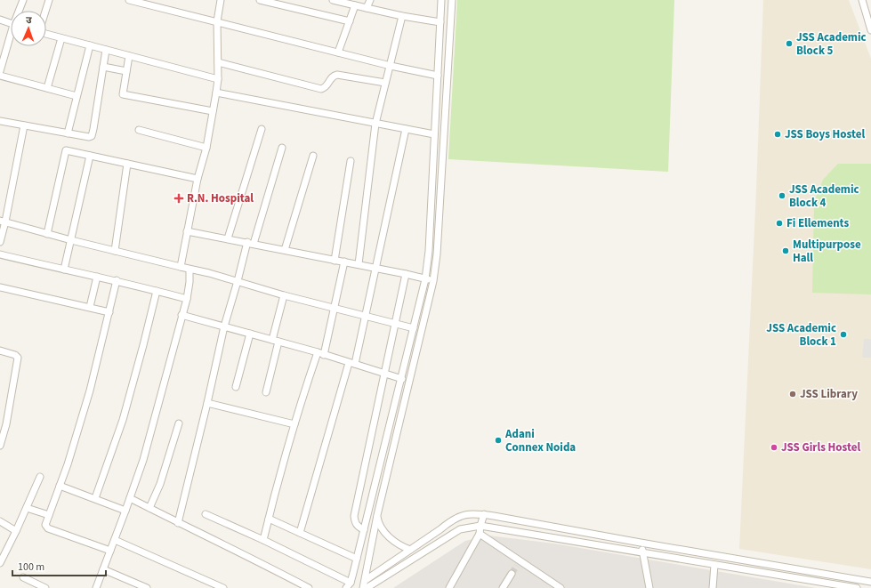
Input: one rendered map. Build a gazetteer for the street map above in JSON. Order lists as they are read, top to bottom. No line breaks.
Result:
{"places":{"other":["JSS Academic Block 5","JSS Boys Hostel","JSS Academic Block 4","Fi Ellements","Multipurpose Hall","JSS Academic Block 1","JSS Library","Adani Connex Noida","JSS Girls Hostel"],"health":["R.N. Hospital"]},"scale_bar":"100 m","north":"top"}
